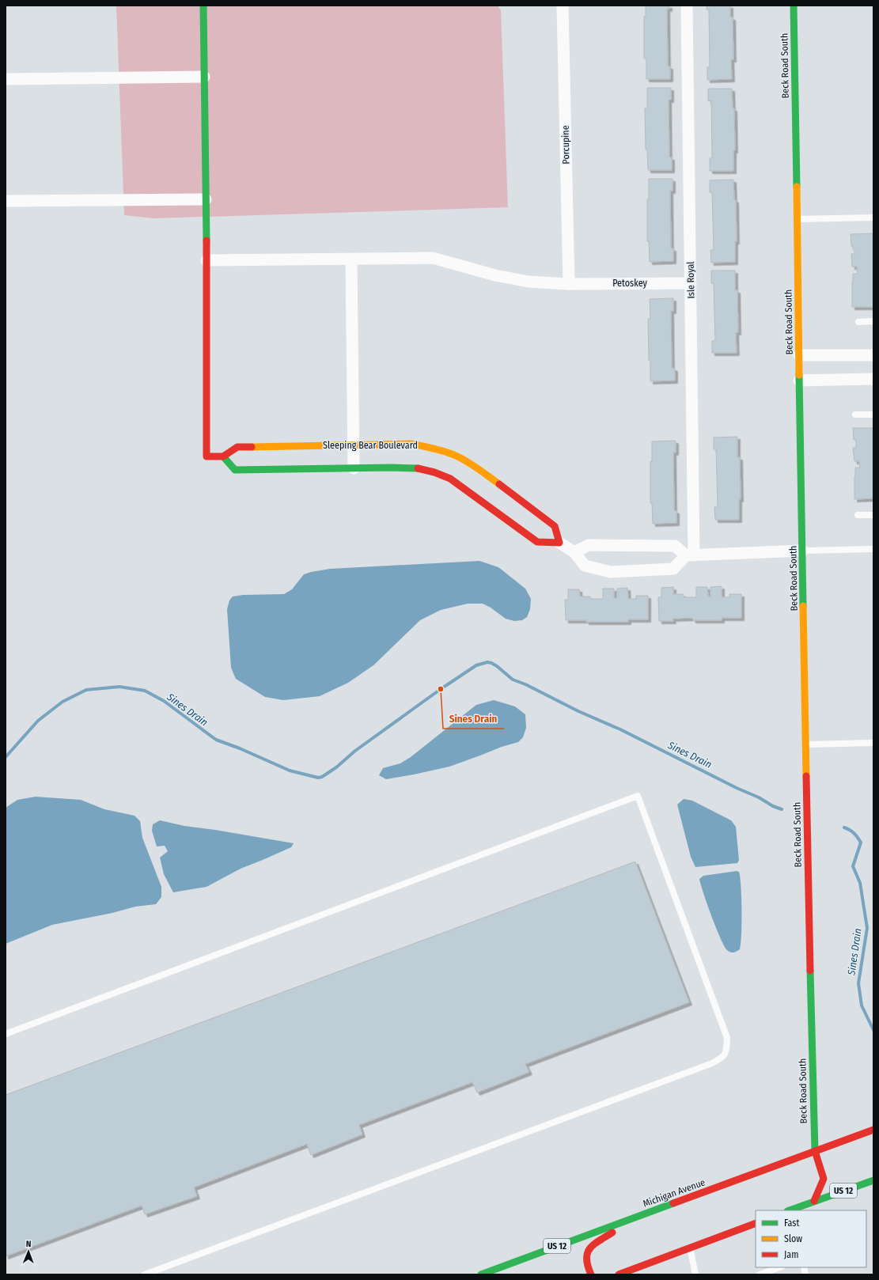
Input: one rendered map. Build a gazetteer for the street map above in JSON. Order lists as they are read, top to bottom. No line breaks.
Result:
{"streets":{"main road":["Beck Road South","Sleeping Bear Boulevard","US 12","Michigan Avenue"],"street":["Porcupine","Isle Royal","Petoskey"]},"crossings":[["Beck Road South","US 12"],["Beck Road South","Michigan Avenue"],["Porcupine","Petoskey"],["Isle Royal","Petoskey"]],"water":["Sines Drain"],"places":["Sines Drain"],"legend":["Fast","Slow","Jam"],"north":"top"}
